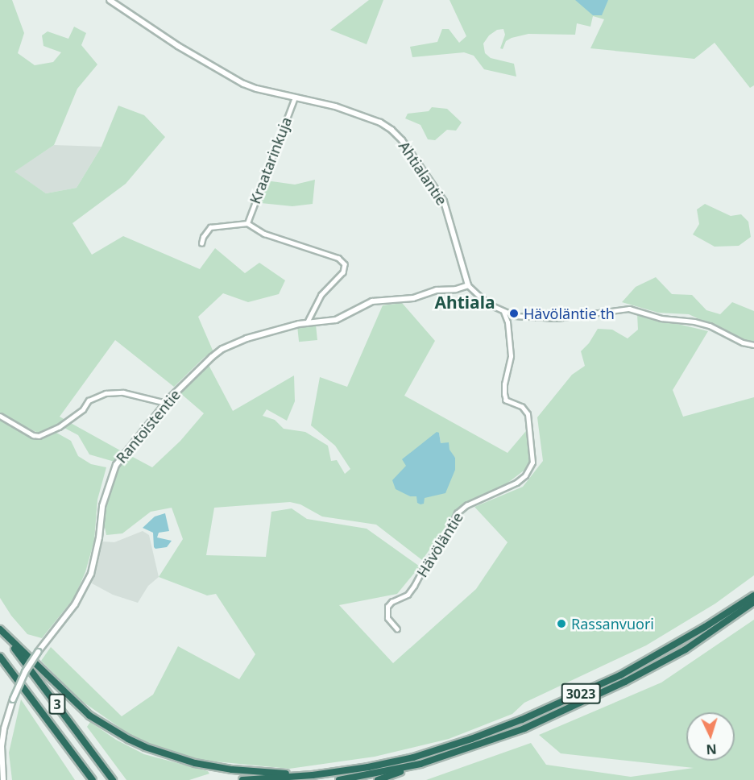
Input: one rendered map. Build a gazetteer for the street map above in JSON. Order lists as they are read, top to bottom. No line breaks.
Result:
{"streets":{"highway":["3023","3"],"street":["Kraatarinkuja","Ahtialantie","Rantoistentie","Hävöläntie"]},"crossings":[["Kraatarinkuja","Ahtialantie"],["Kraatarinkuja","Rantoistentie"],["Ahtialantie","Rantoistentie"]],"districts":["Ahtiala"],"places":["Hävöläntie th","Rassanvuori"],"north":"bottom"}
